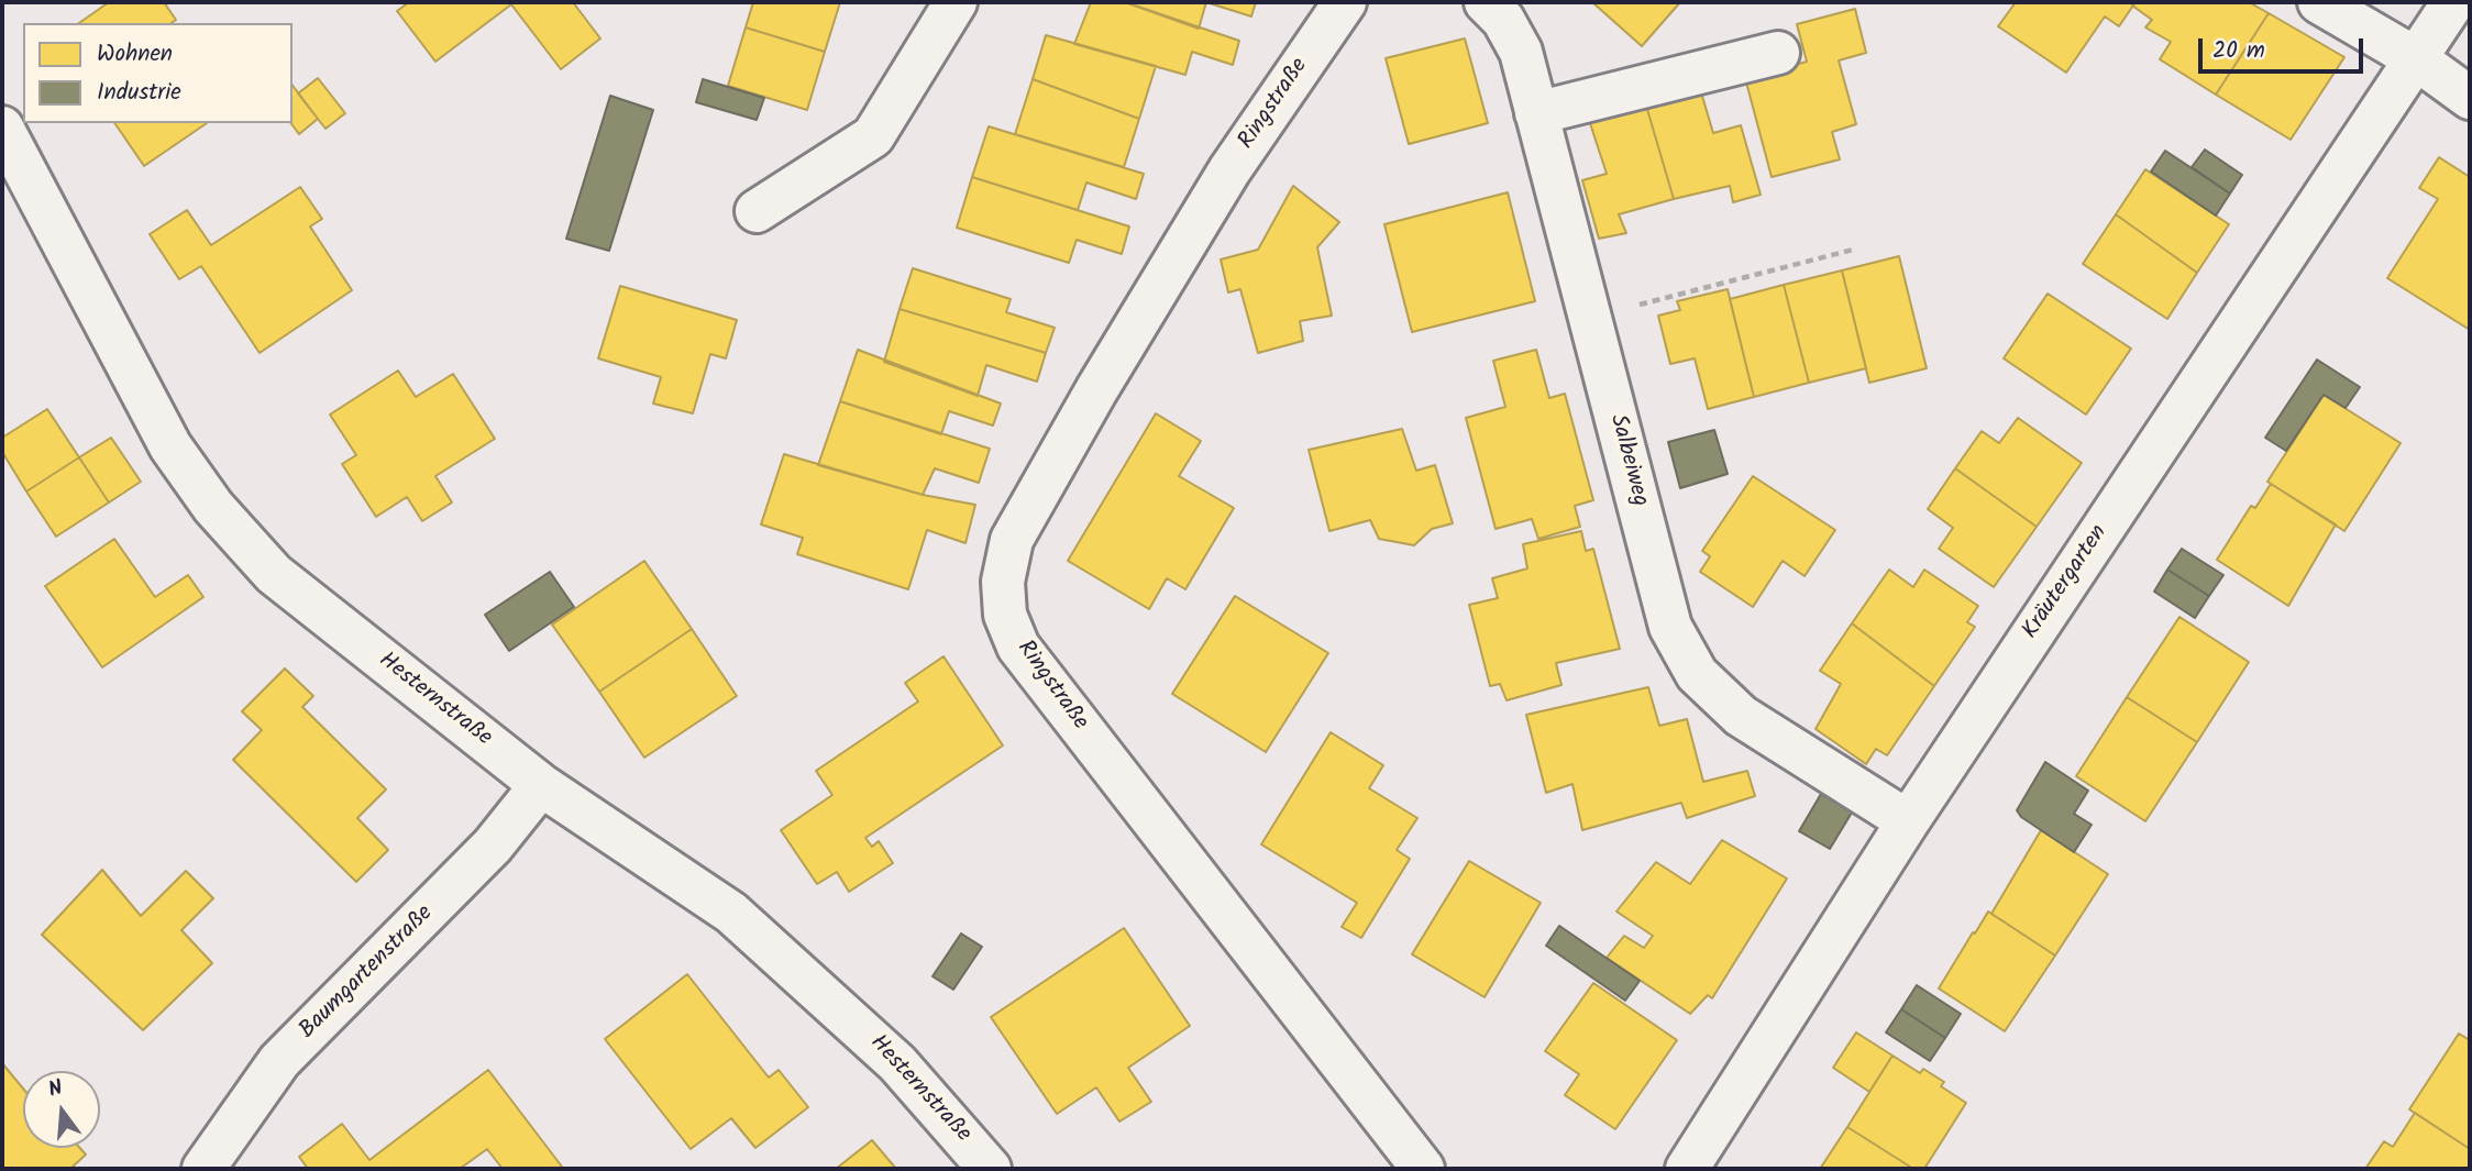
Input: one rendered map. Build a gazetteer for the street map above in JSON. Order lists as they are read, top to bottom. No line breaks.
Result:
{"streets":{"street":["Ringstraße","Salbeiweg","Kräutergarten","Hesternstraße","Baumgartenstraße"]},"crossings":[["Salbeiweg","Kräutergarten"],["Hesternstraße","Baumgartenstraße"]],"legend":["Wohnen","Industrie"],"scale_bar":"20 m","north":"top"}
